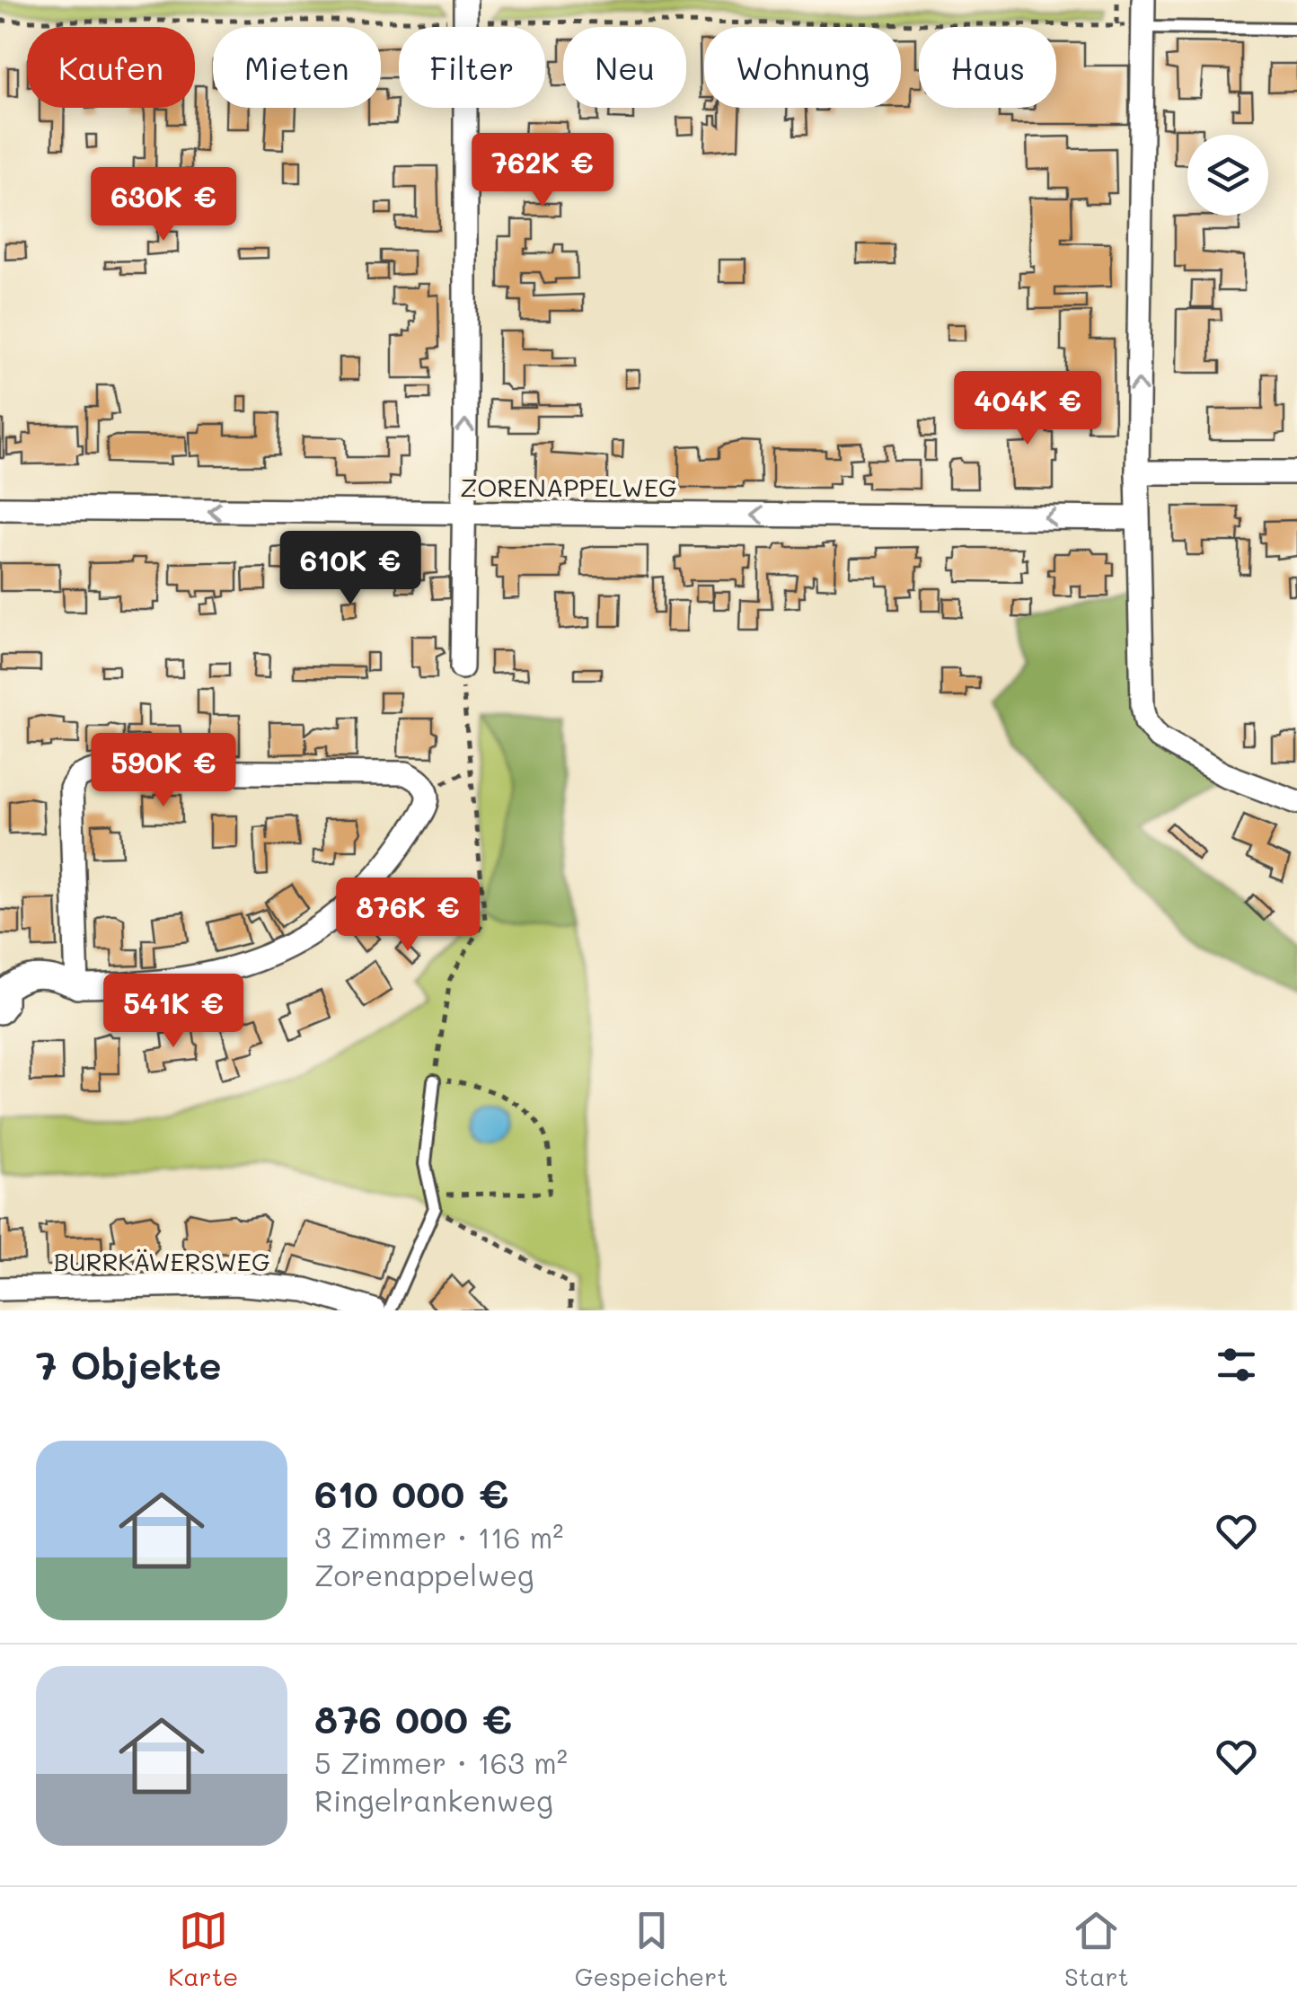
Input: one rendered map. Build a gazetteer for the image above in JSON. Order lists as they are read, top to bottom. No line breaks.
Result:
{"streets":{"street":["ZORENAPPELWEG","BURRKÄWERSWEG"]},"one_way":["ZORENAPPELWEG"],"page":{"chip":["Kaufen","Mieten","Filter","Neu","Wohnung","Haus"],"price":["762K €","630K €","404K €","610K €","590K €","876K €","541K €"],"heading":"7 Objekte","list":[{"name":"610 000 €","note":"3 Zimmer · 116 m² · Zorenappelweg"},{"name":"876 000 €","note":"5 Zimmer · 163 m² · Ringelrankenweg"}],"tabs":["Karte","Gespeichert","Start"]}}
